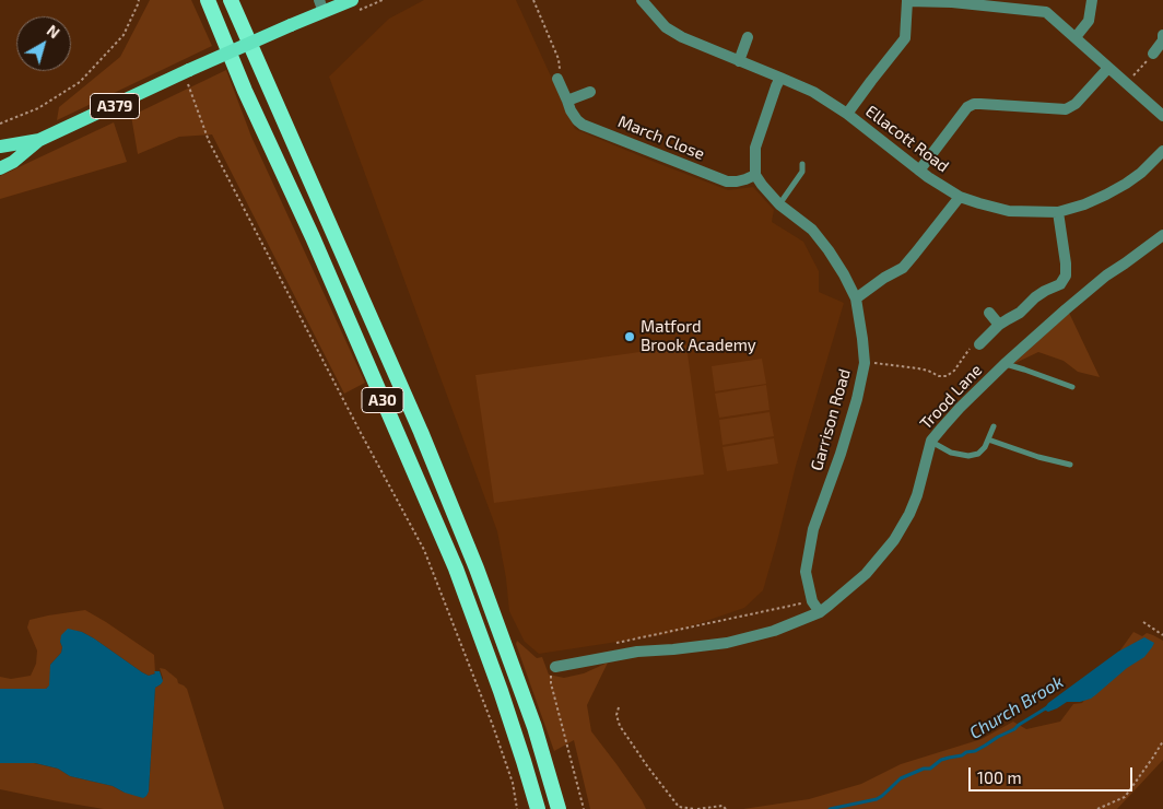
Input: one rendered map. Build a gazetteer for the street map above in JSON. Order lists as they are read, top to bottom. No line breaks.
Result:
{"streets":{"highway":["A30"],"main road":["A379"],"street":["March Close","Ellacott Road","Trood Lane","Garrison Road"]},"crossings":[["March Close","Garrison Road"],["Trood Lane","Garrison Road"]],"water":["Church Brook"],"places":["Matford Brook Academy"],"scale_bar":"100 m","north":"top right"}
